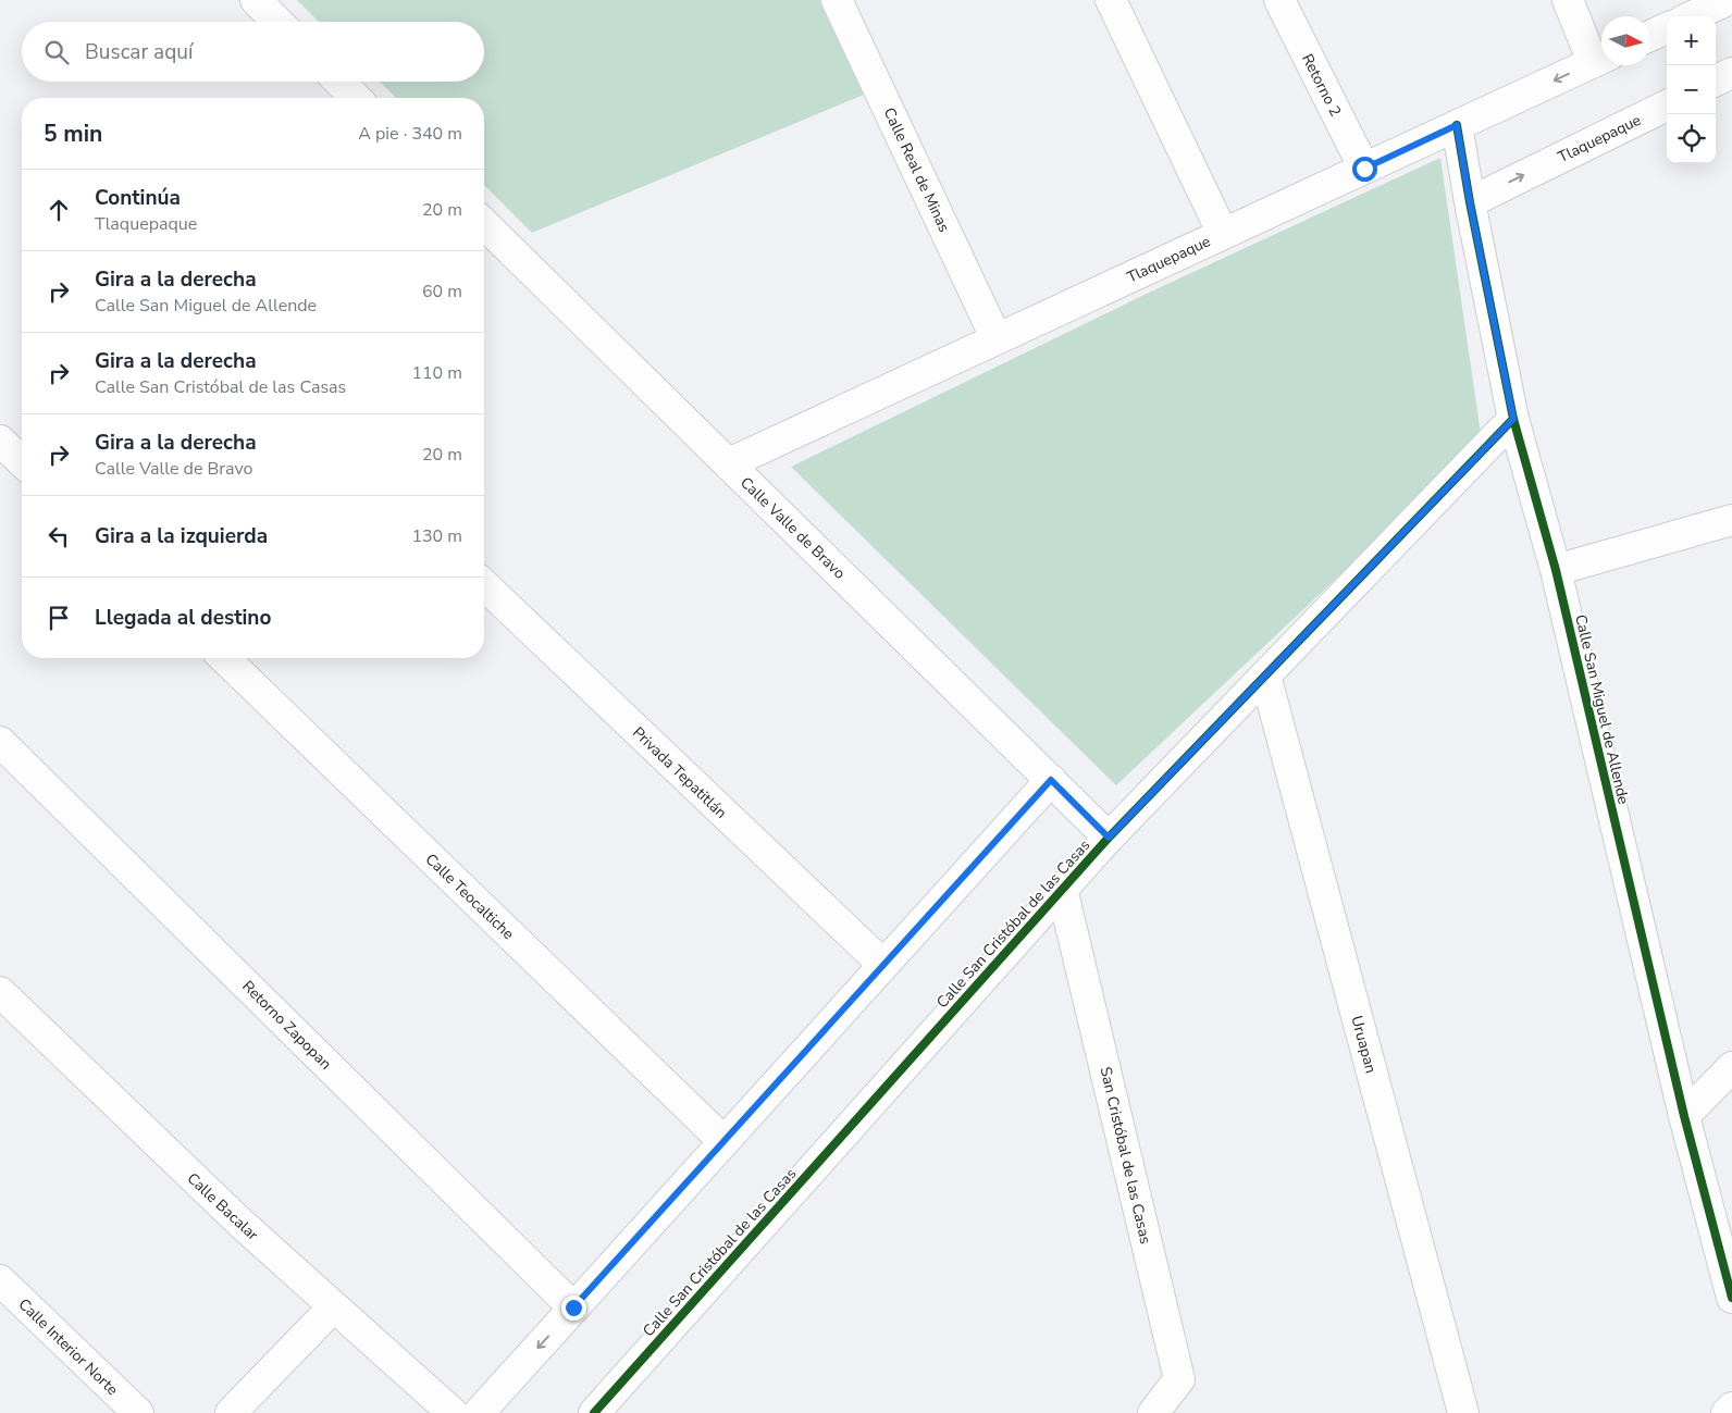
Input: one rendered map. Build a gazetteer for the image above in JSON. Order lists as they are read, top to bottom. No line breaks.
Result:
{"streets":{"street":["Retorno 2","Tlaquepaque","Calle Real de Minas","Calle Valle de Bravo","Calle San Miguel de Allende","Privada Tepatitlán","Calle Teocaltiche","Calle San Cristóbal de las Casas","Retorno Zapopan","Uruapan","San Cristóbal de las Casas","Calle Bacalar","Calle Interior Norte"]},"crossings":[["Retorno 2","Tlaquepaque"],["Tlaquepaque","Calle Real de Minas"],["Tlaquepaque","Calle Valle de Bravo"],["Tlaquepaque","Calle San Miguel de Allende"],["Calle Valle de Bravo","Calle San Cristóbal de las Casas"],["Calle San Miguel de Allende","Calle San Cristóbal de las Casas"],["Calle San Cristóbal de las Casas","Uruapan"],["Calle San Cristóbal de las Casas","San Cristóbal de las Casas"]],"north":"right","page":{"map_buttons":["+","−"],"search":"Buscar aquí","heading":["5 min","A pie · 340 m"],"list":[["Continúa","Tlaquepaque","20 m"],["Gira a la derecha","Calle San Miguel de Allende","60 m"],["Gira a la derecha","Calle San Cristóbal de las Casas","110 m"],["Gira a la derecha","Calle Valle de Bravo","20 m"],["Gira a la izquierda","130 m"],"Llegada al destino"]}}
